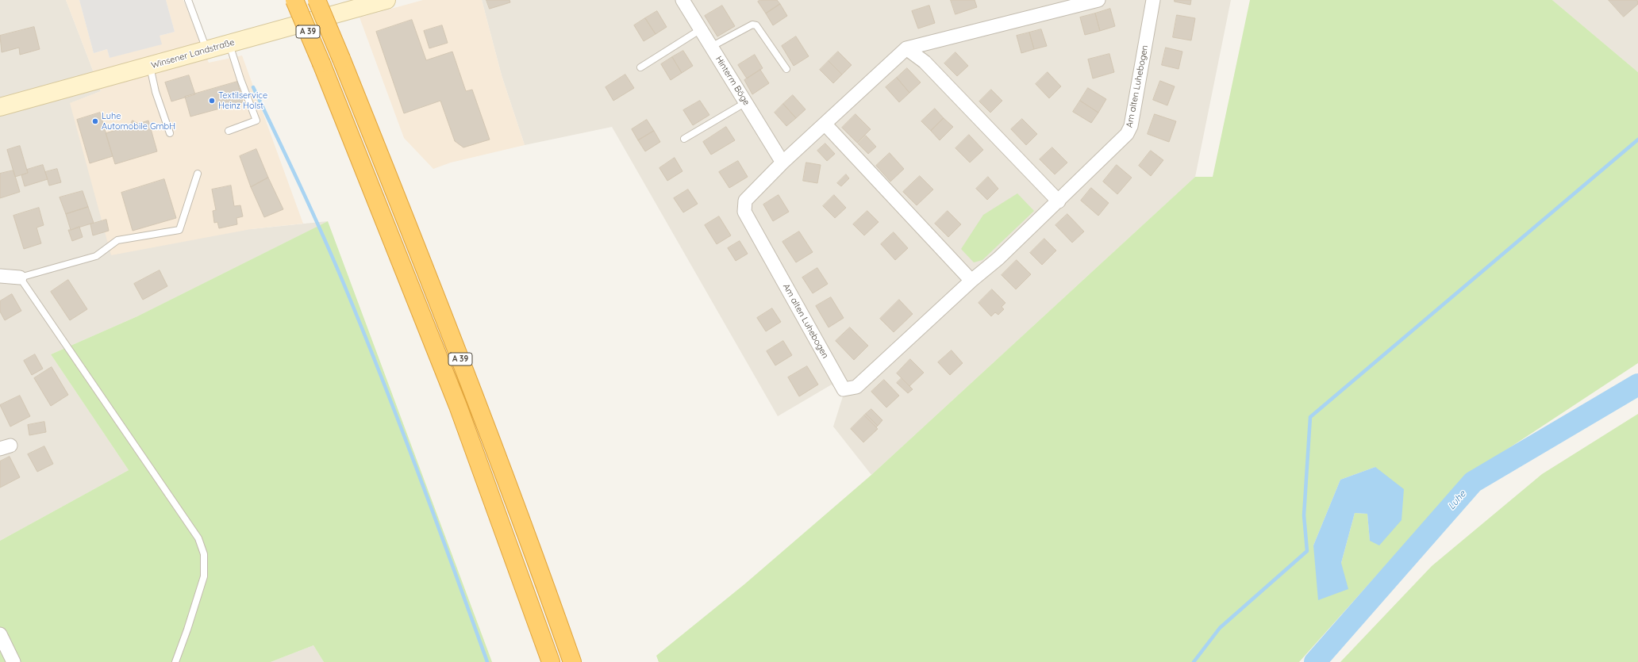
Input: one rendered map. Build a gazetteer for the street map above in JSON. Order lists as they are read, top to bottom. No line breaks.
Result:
{"streets":{"highway":["A 39"],"main road":["Winsener Landstraße"],"street":["Hinterm Böge","Am alten Luhebogen"]},"crossings":[["Hinterm Böge","Am alten Luhebogen"]],"water":["Luhe"],"places":["Textilservice Heinz Holst","Luhe Automobile GmbH"]}
